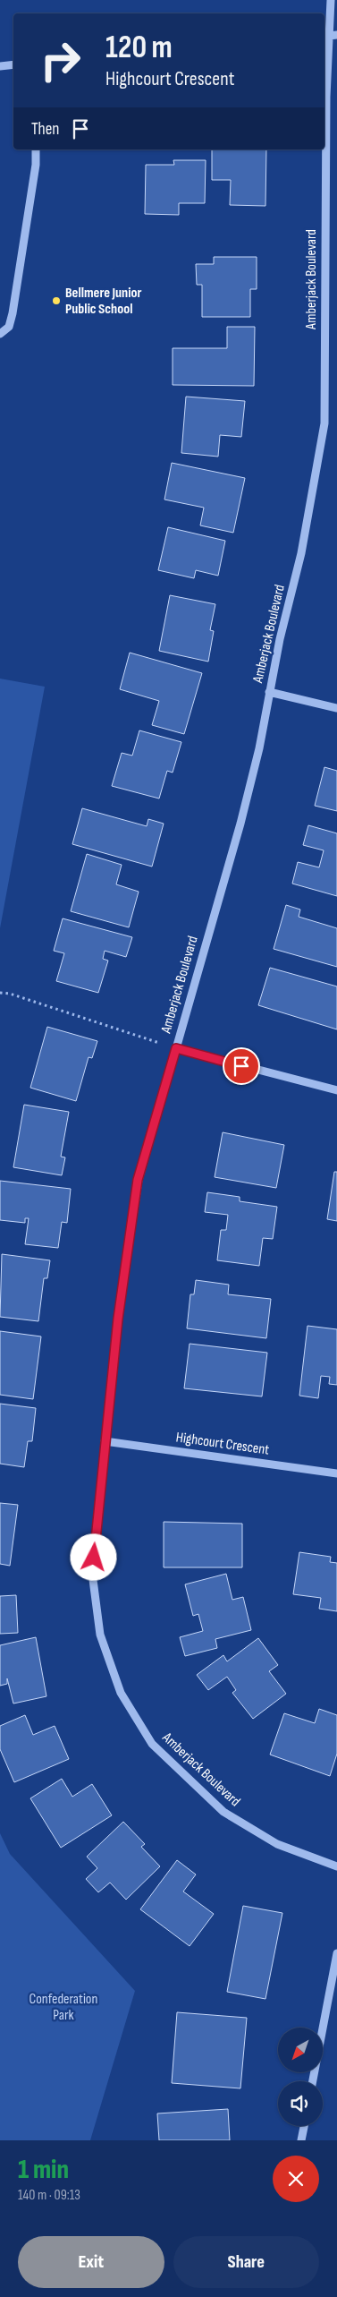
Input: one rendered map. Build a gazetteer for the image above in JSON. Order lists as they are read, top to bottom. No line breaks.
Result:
{"streets":{"street":["Amberjack Boulevard","Highcourt Crescent"]},"crossings":[["Amberjack Boulevard","Highcourt Crescent"]],"parks":["Confederation Park"],"places":["Bellmere Junior Public School"],"north":"bottom left","page":{"turn":["120 m","Highcourt Crescent"],"then":"Then","heading":["1 min","140 m · 09:13"],"buttons":["Exit","Share"]}}
